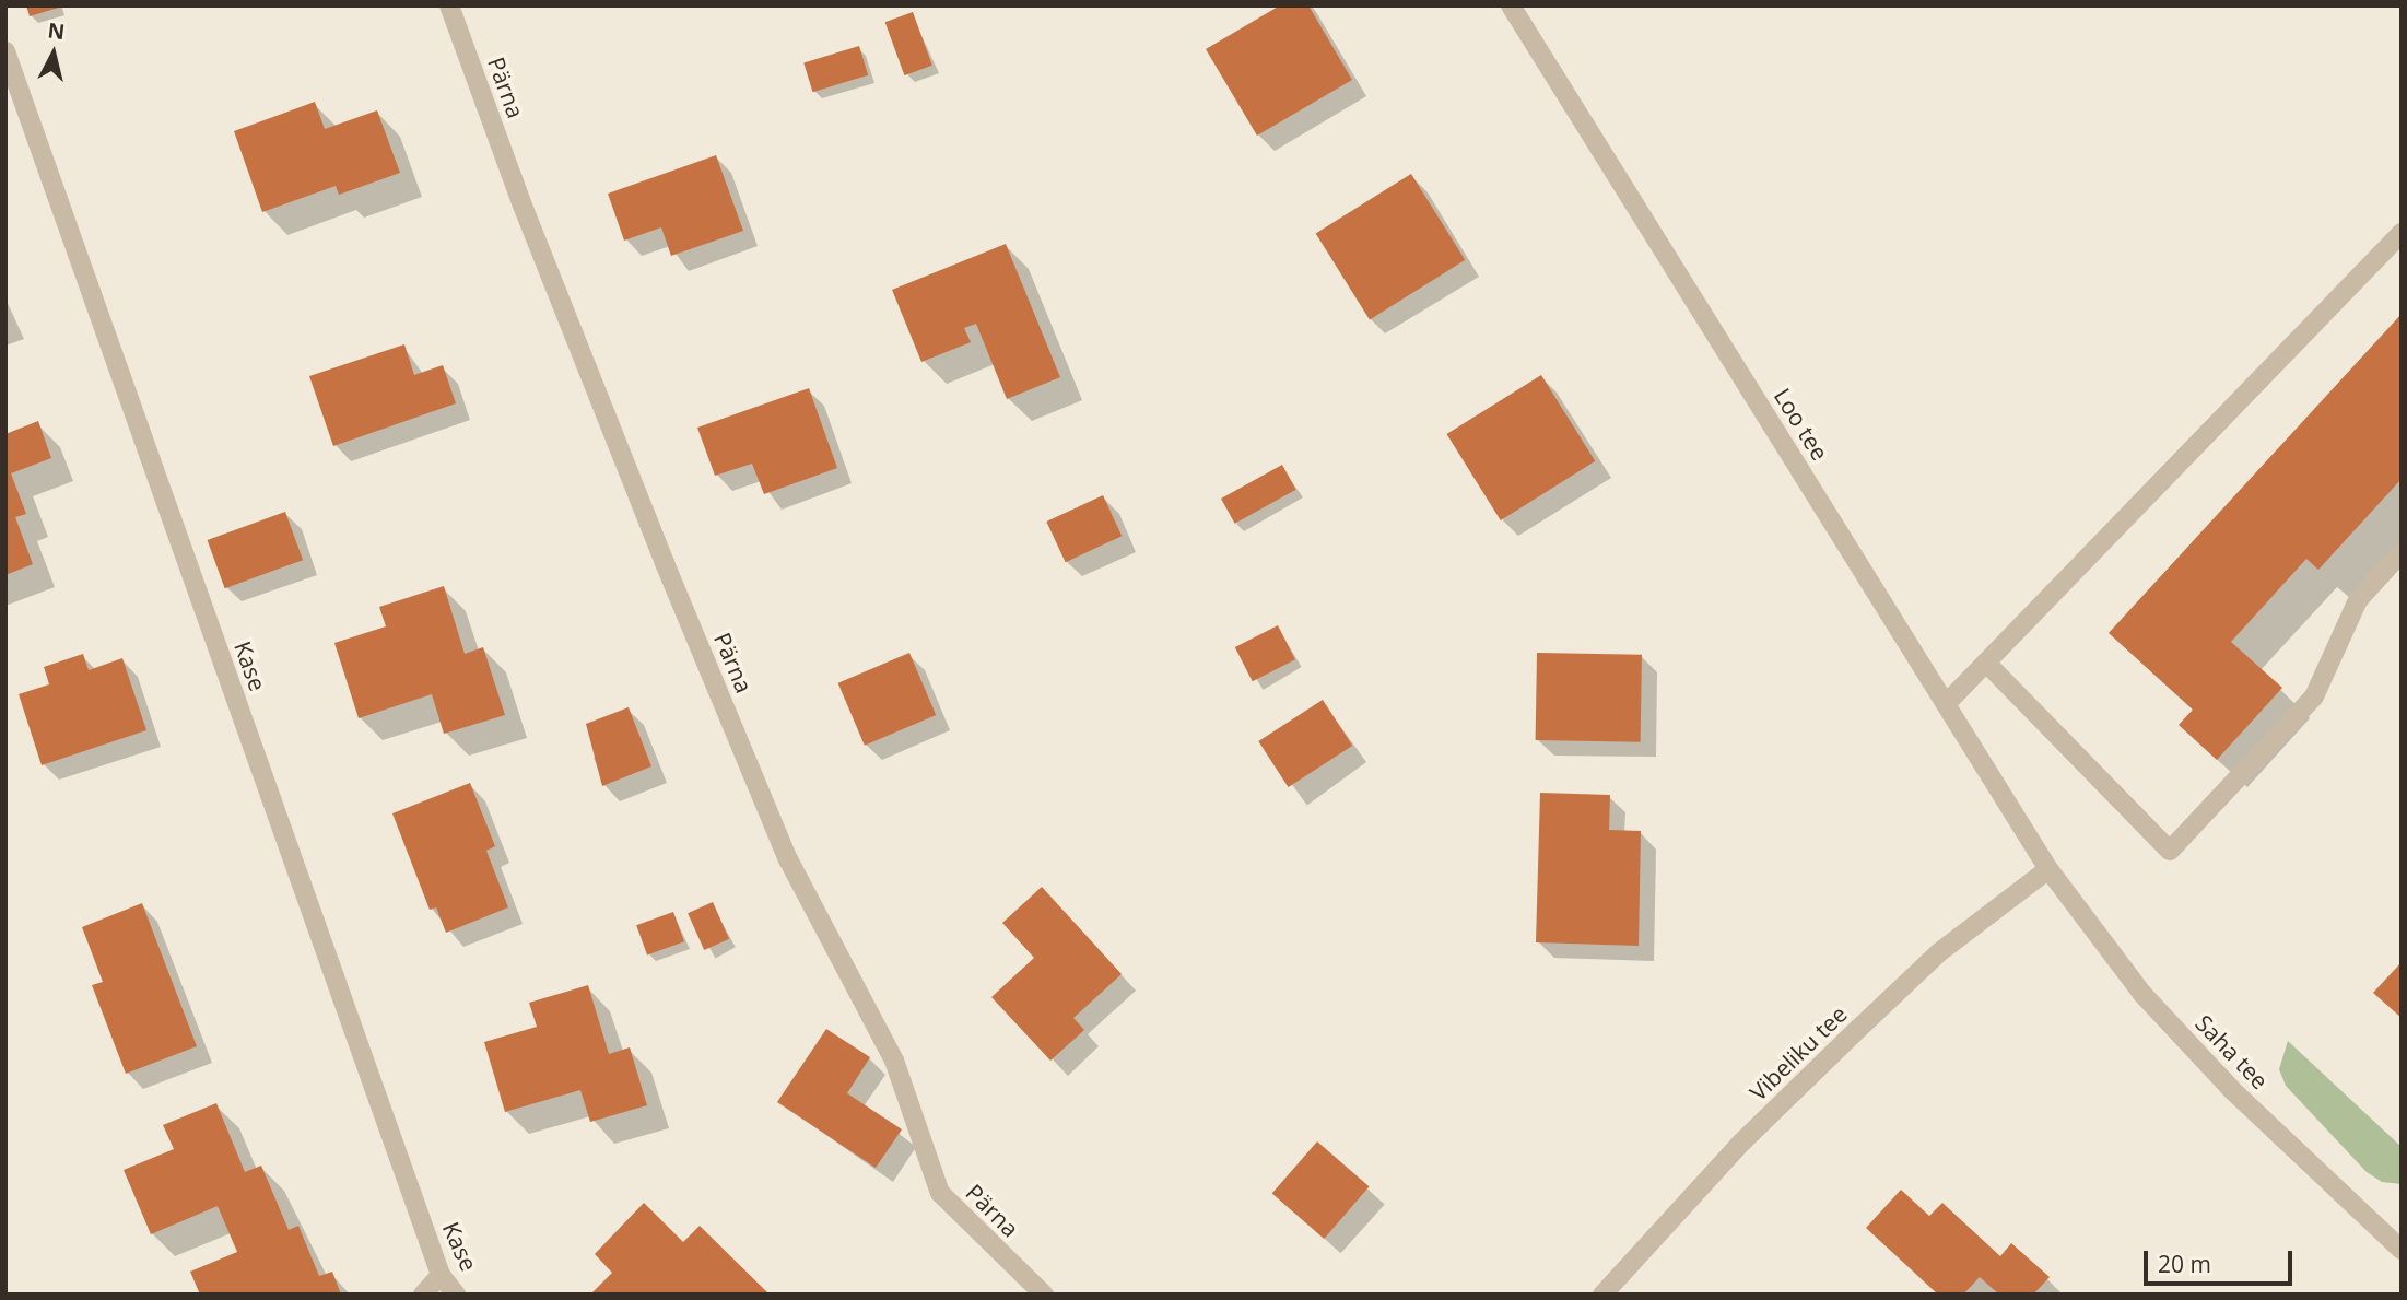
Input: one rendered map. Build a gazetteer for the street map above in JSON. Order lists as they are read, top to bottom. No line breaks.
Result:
{"streets":{"street":["Pärna","Loo tee","Kase","Saha tee","Vibeliku tee"]},"crossings":[["Loo tee","Saha tee"],["Loo tee","Vibeliku tee"],["Saha tee","Vibeliku tee"]],"scale_bar":"20 m","north":"top"}
